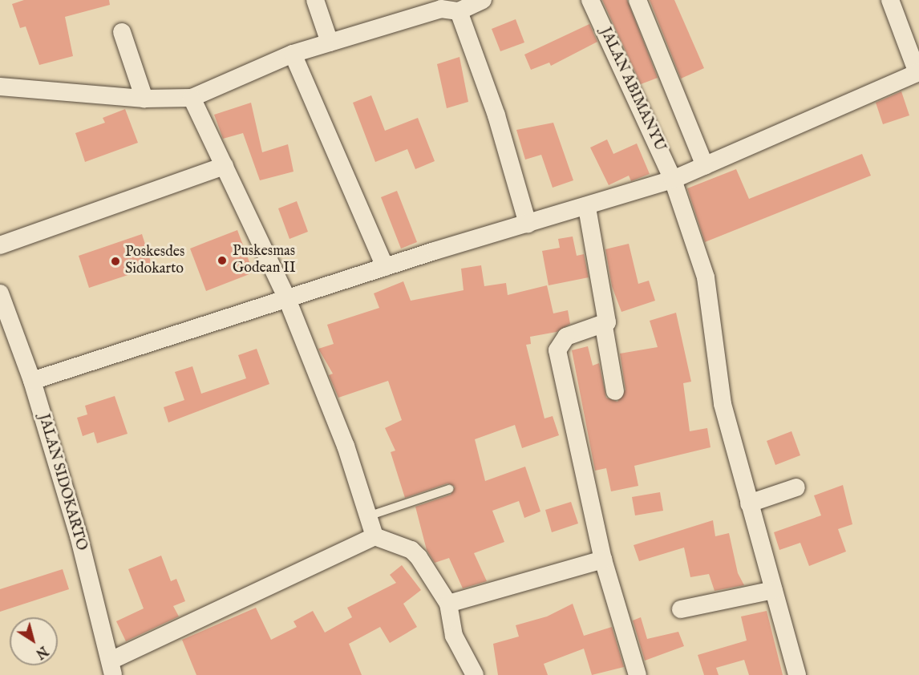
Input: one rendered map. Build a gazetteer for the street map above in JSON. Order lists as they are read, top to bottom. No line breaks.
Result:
{"streets":{"street":["JALAN ABIMANYU","JALAN SIDOKARTO"]},"places":["Puskesmas Godean II","Poskesdes Sidokarto"],"north":"bottom right"}
